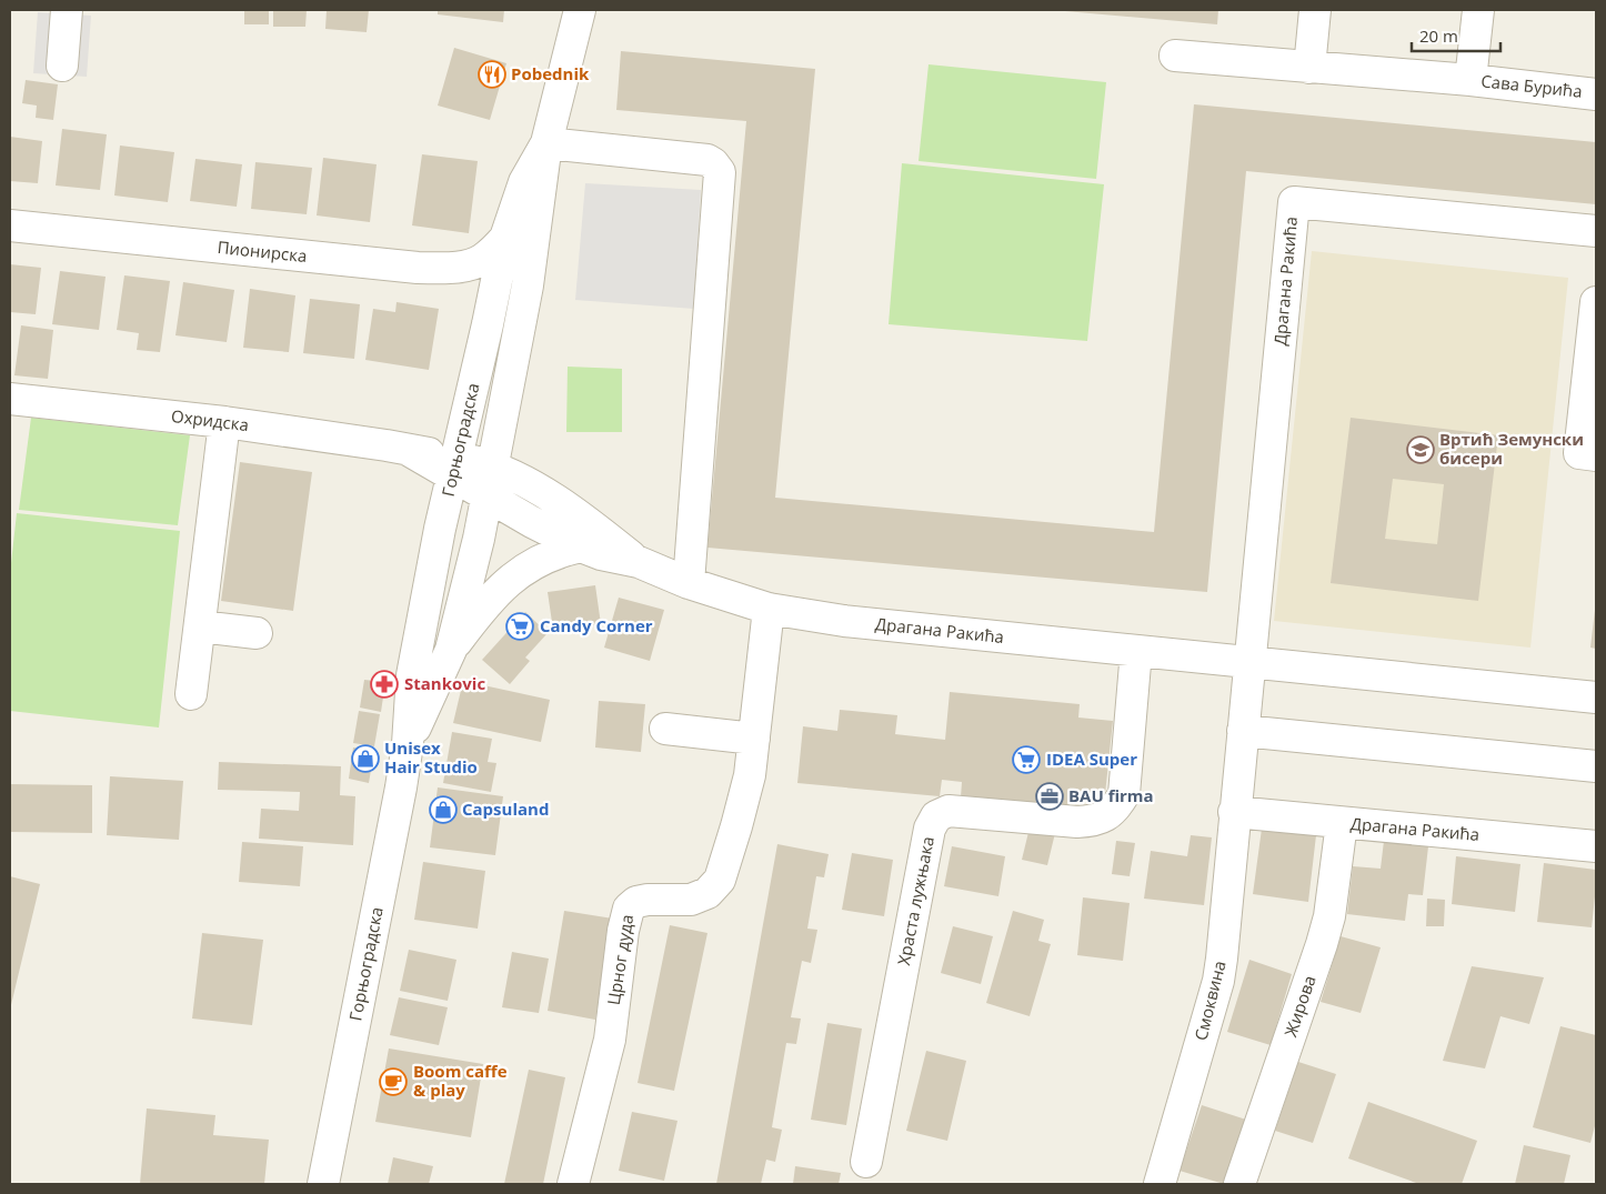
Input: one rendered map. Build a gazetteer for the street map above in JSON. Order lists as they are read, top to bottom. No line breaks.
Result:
{"streets":{"street":["Сава Бурића","Пионирска","Драгана Ракића","Охридска","Горњоградска","Храста лужњака","Црног дуда","Смоквина","Жирова"]},"crossings":[["Пионирска","Горњоградска"],["Драгана Ракића","Охридска"],["Драгана Ракића","Горњоградска"],["Драгана Ракића","Храста лужњака"],["Драгана Ракића","Црног дуда"],["Драгана Ракића","Смоквина"],["Драгана Ракића","Жирова"]],"places":{"restaurant":["Pobednik"],"school or university":["Вртић Земунски бисери"],"supermarket":["Candy Corner","IDEA Super"],"pharmacy":["Stankovic"],"shop":["Unisex Hair Studio","Capsuland"],"office":["BAU firma"],"cafe":["Boom caffe & play"]},"scale_bar":"20 m"}
